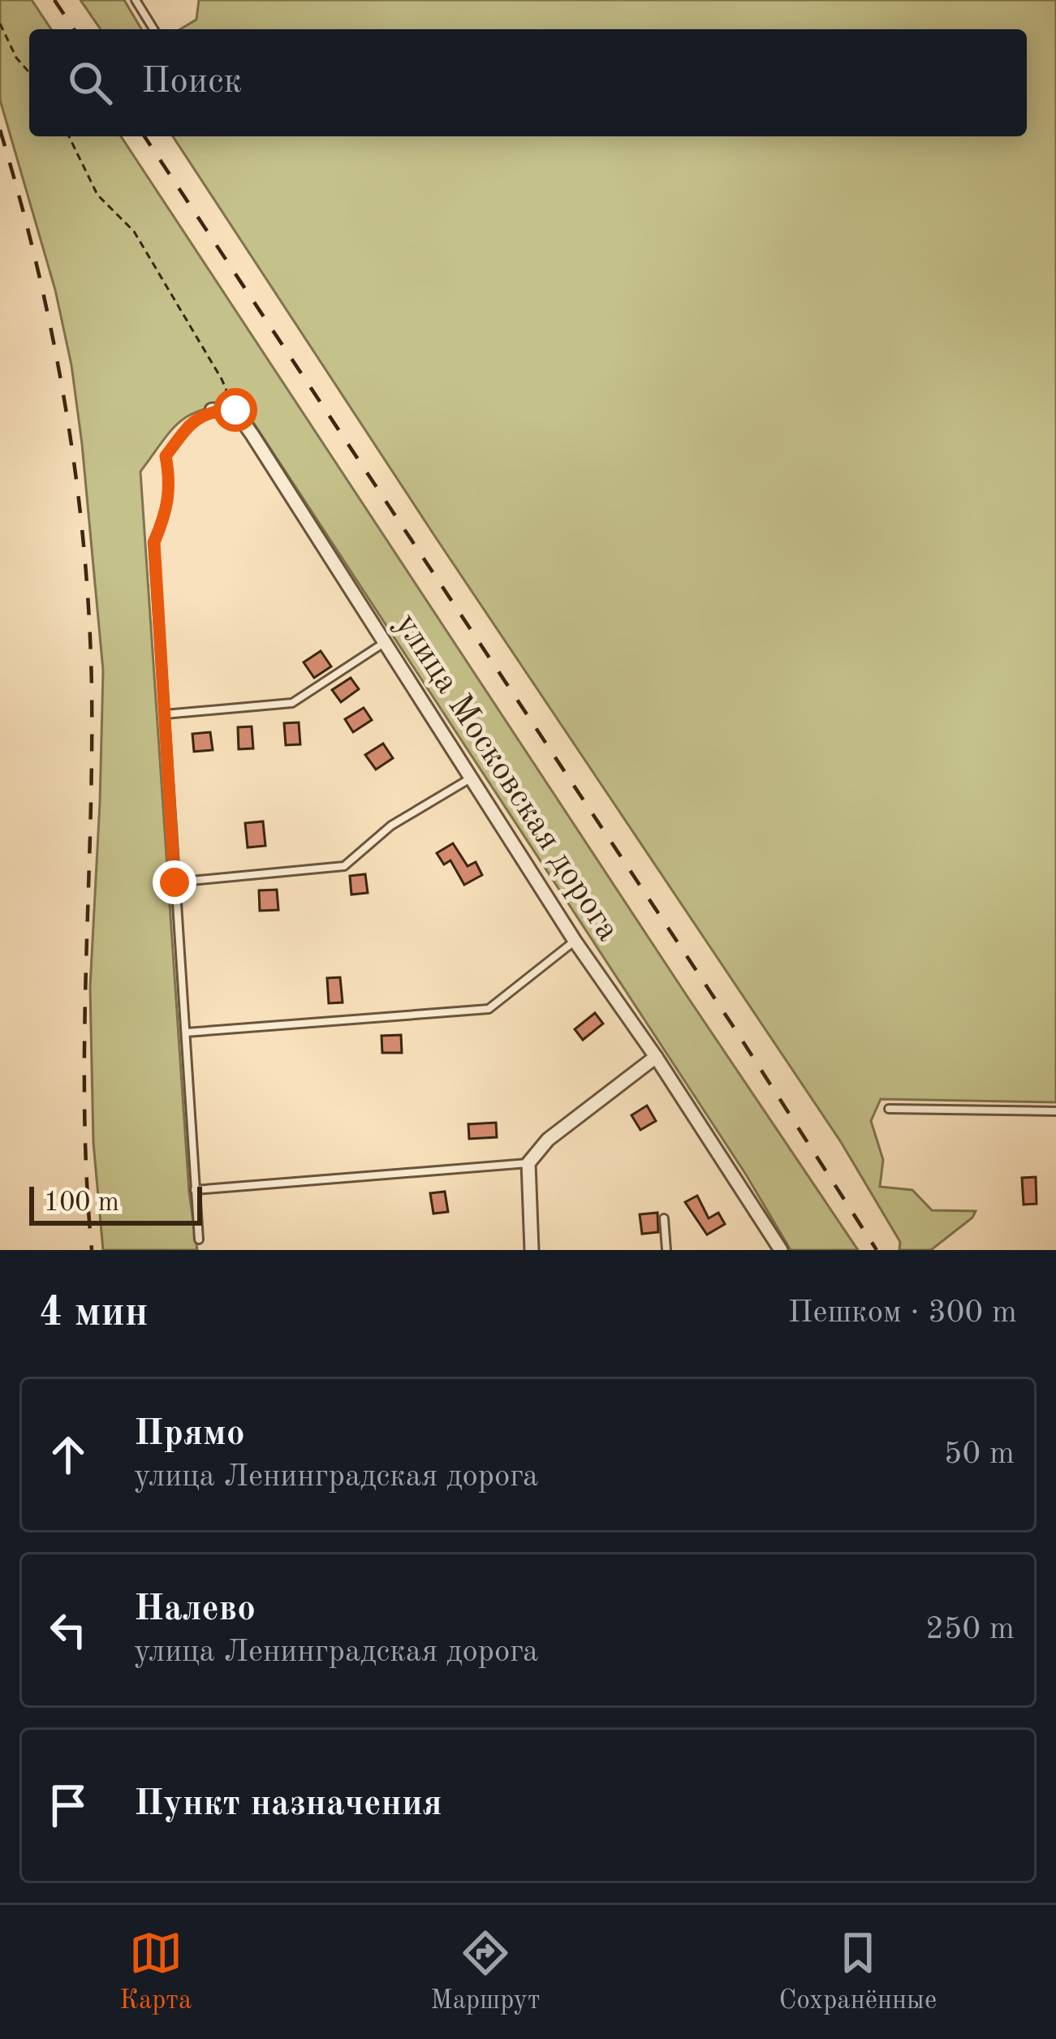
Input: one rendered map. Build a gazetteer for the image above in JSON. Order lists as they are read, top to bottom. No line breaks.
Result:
{"streets":{"street":["улица Московская дорога"]},"scale_bar":"100 m","page":{"search":"Поиск","scale":"100 m","heading":["4 мин","Пешком · 300 m"],"list":[["Прямо","улица Ленинградская дорога","50 m"],["Налево","улица Ленинградская дорога","250 m"],"Пункт назначения"],"nav":["Карта","Маршрут","Сохранённые"]}}
